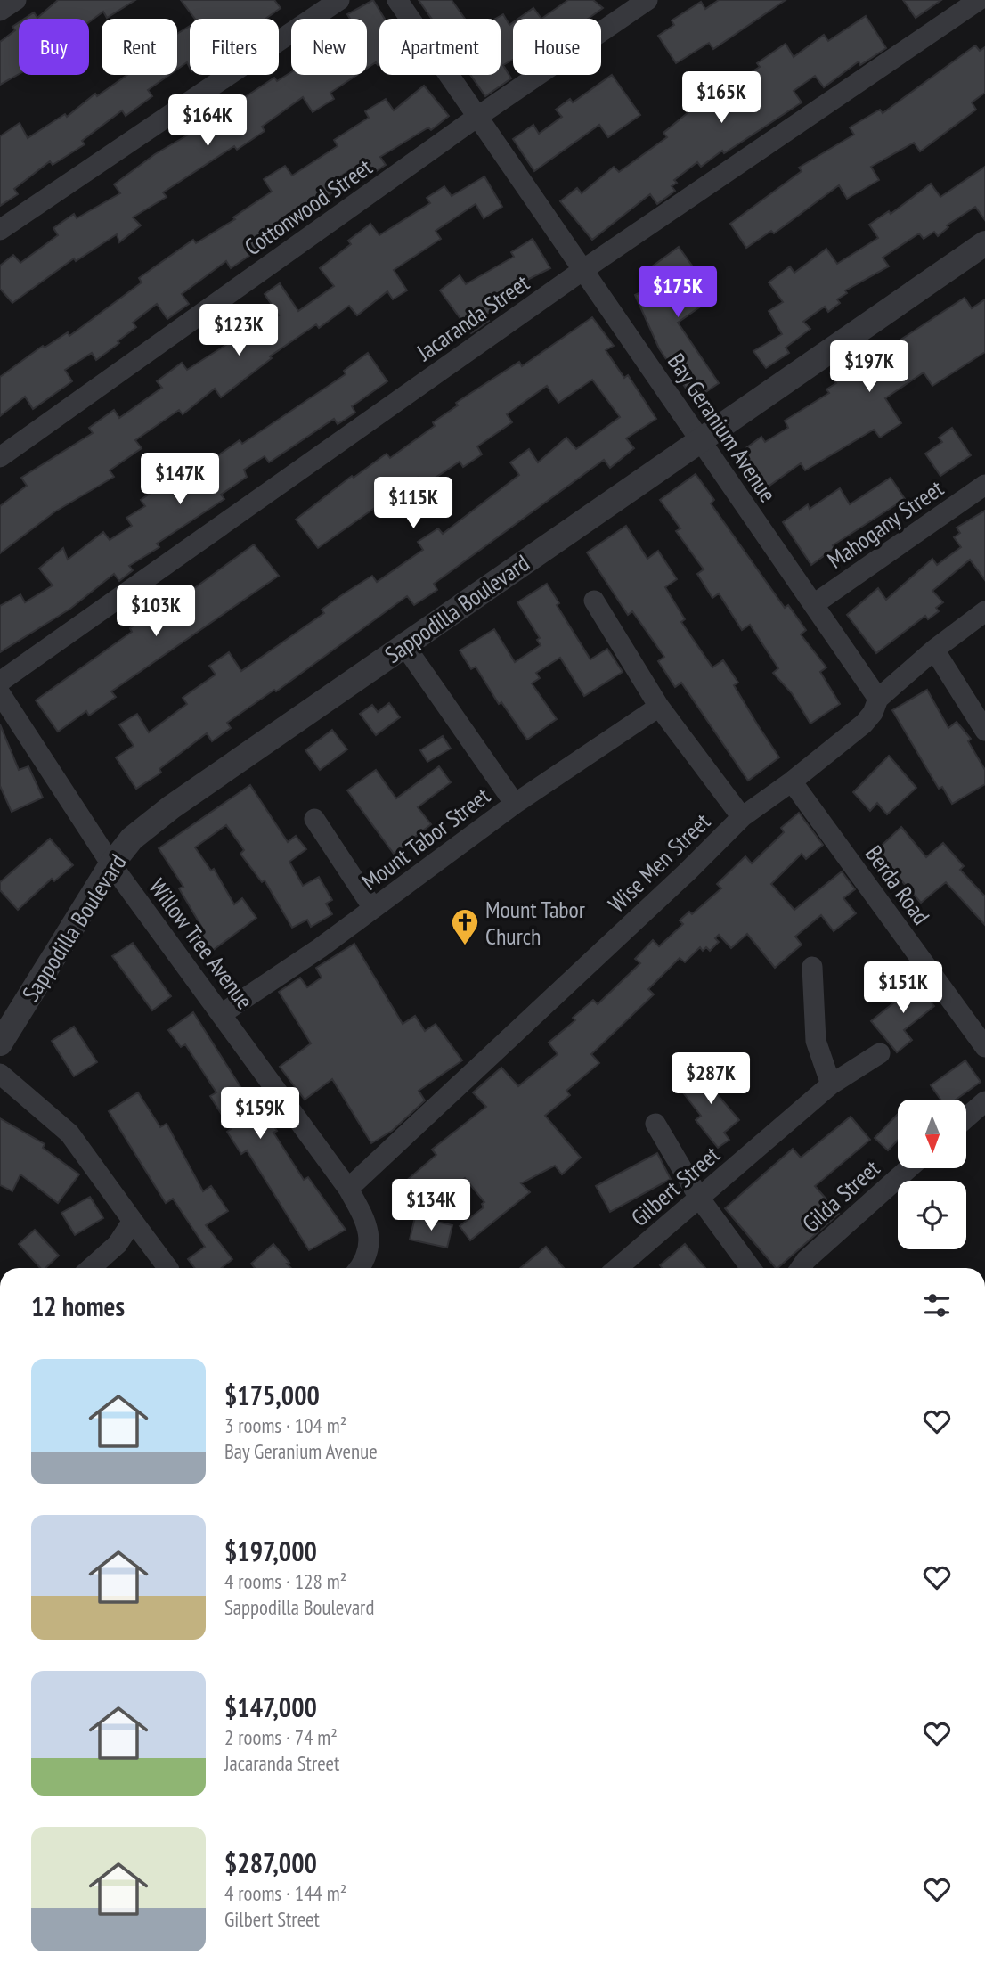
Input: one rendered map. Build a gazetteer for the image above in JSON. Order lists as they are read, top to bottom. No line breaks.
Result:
{"streets":{"street":["Cottonwood Street","Jacaranda Street","Bay Geranium Avenue","Mahogany Street","Sappodilla Boulevard","Mount Tabor Street","Wise Men Street","Berda Road","Willow Tree Avenue","Gilbert Street","Gilda Street"]},"crossings":[["Cottonwood Street","Bay Geranium Avenue"],["Jacaranda Street","Bay Geranium Avenue"],["Bay Geranium Avenue","Mahogany Street"],["Bay Geranium Avenue","Sappodilla Boulevard"],["Bay Geranium Avenue","Wise Men Street"],["Sappodilla Boulevard","Willow Tree Avenue"],["Mount Tabor Street","Willow Tree Avenue"],["Wise Men Street","Berda Road"],["Wise Men Street","Willow Tree Avenue"]],"places":{"church":["Mount Tabor Church"]},"north":"bottom","page":{"chip":["Buy","Rent","Filters","New","Apartment","House"],"price":["$165K","$164K","$175K","$123K","$197K","$147K","$115K","$103K","$151K","$287K","$159K","$134K"],"heading":"12 homes","list":[{"name":"$175,000","note":"3 rooms · 104 m² · Bay Geranium Avenue"},{"name":"$197,000","note":"4 rooms · 128 m² · Sappodilla Boulevard"},{"name":"$147,000","note":"2 rooms · 74 m² · Jacaranda Street"},{"name":"$287,000","note":"4 rooms · 144 m² · Gilbert Street"}]}}
